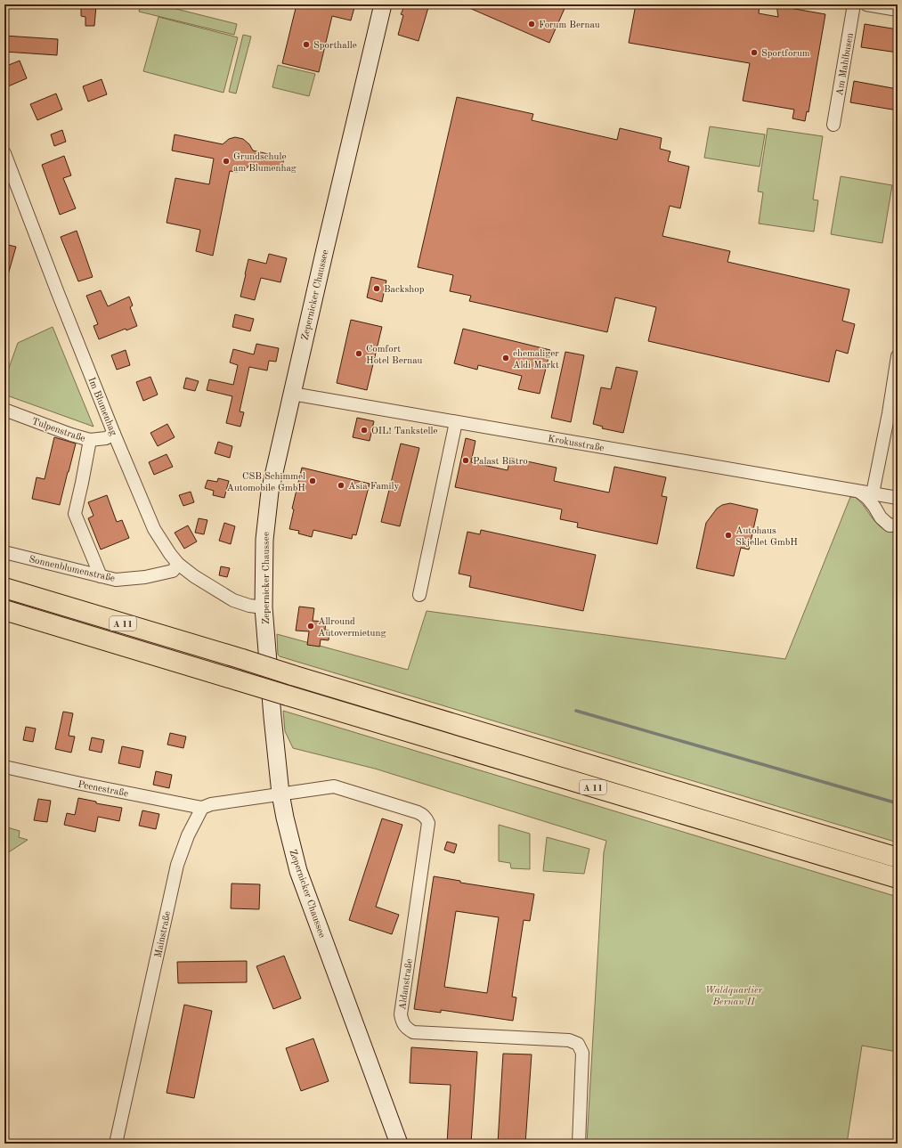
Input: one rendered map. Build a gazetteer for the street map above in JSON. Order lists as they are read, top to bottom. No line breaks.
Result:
{"streets":{"highway":["A 11"],"main road":["Zepernicker Chaussee"],"street":["Am Mahlbusen","Im Blumenhag","Tulpenstraße","Krokusstraße","Sonnenblumenstraße","Peenestraße","Mainstraße","Aldanstraße"]},"crossings":[["Zepernicker Chaussee","Im Blumenhag"],["Zepernicker Chaussee","Krokusstraße"],["Zepernicker Chaussee","Aldanstraße"],["Im Blumenhag","Tulpenstraße"],["Im Blumenhag","Sonnenblumenstraße"],["Peenestraße","Mainstraße"]],"parks":["Waldquartier Bernau II"],"places":["Forum Bernau","Sporthalle","Sportforum","Grundschule am Blumenhag","Backshop","Comfort Hotel Bernau","ehemaliger Aldi Markt","OIL! Tankstelle","Palast Bistro","CSB Schimmel Automobile GmbH","Asia Family","Autohaus Skjellet GmbH","Allround Autovermietung"]}
